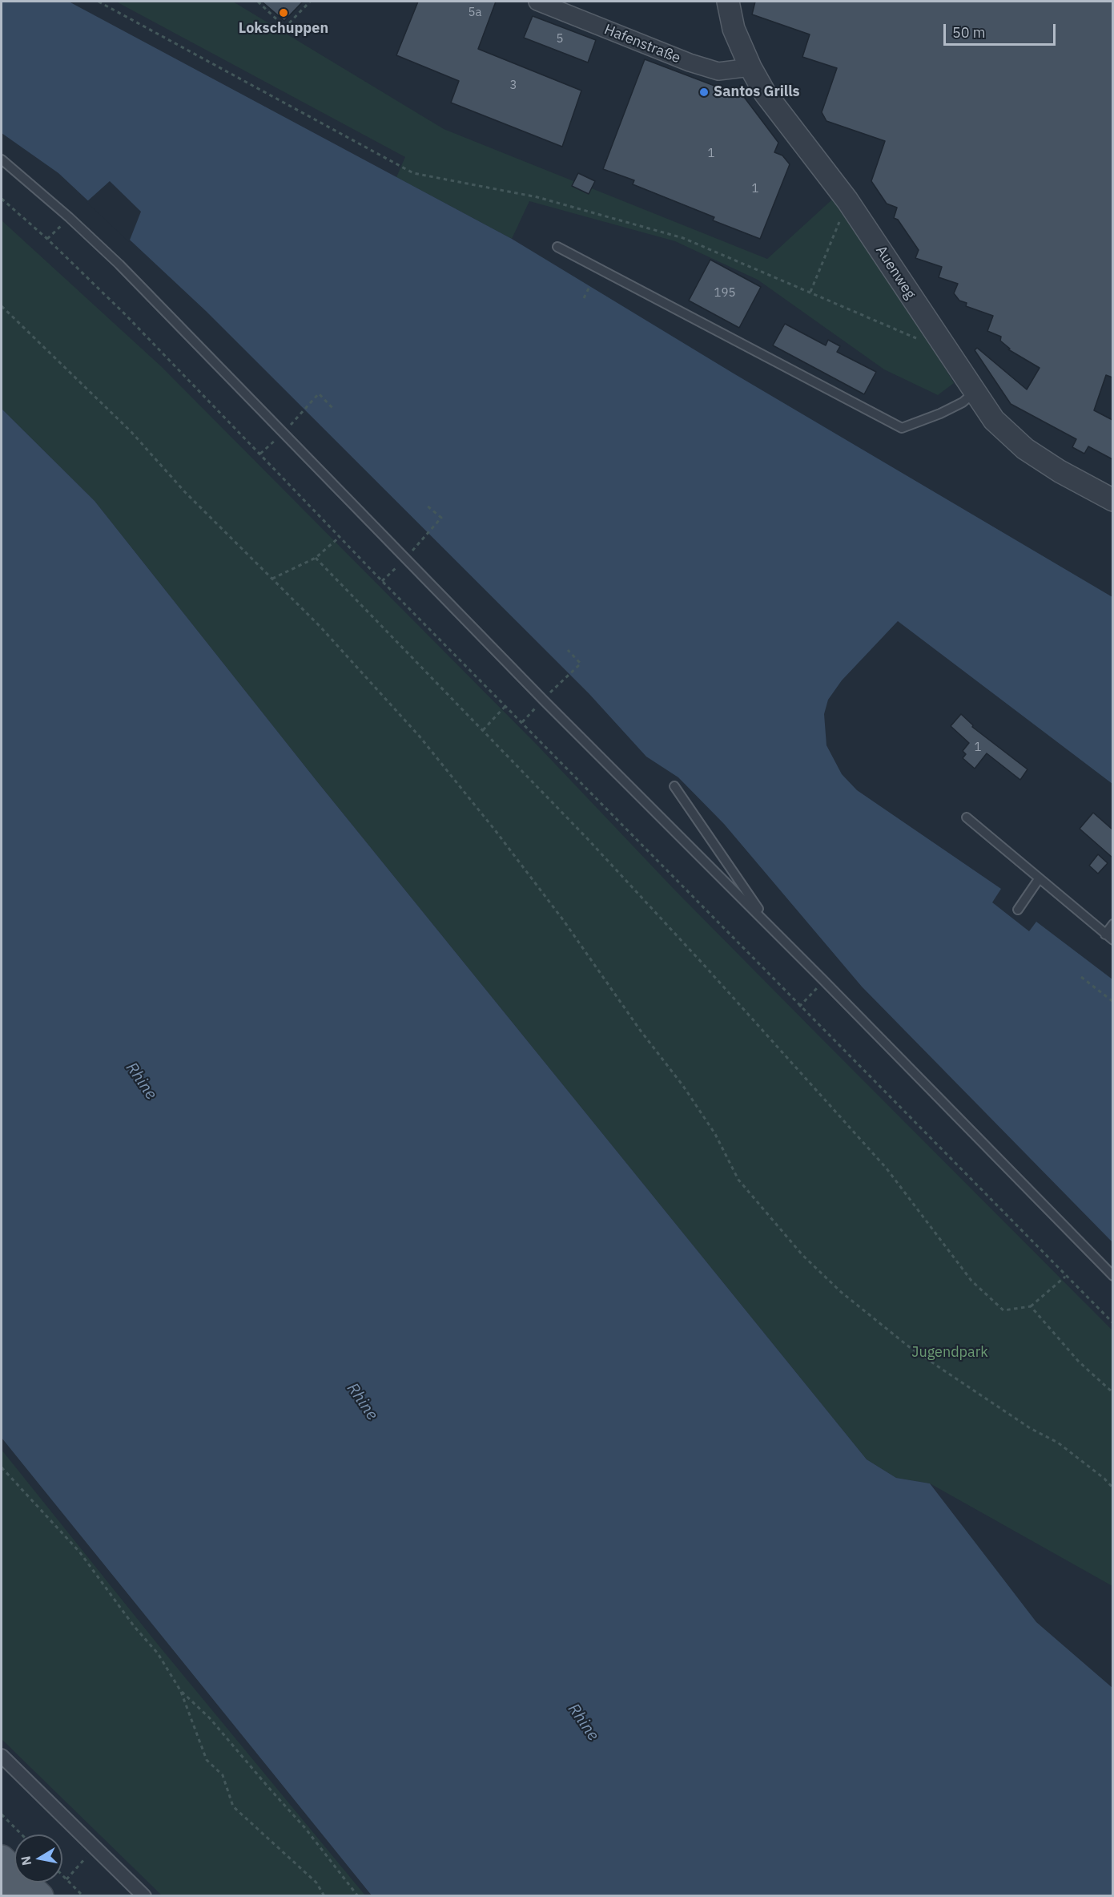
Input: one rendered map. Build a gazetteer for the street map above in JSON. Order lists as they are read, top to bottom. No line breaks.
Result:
{"streets":{"street":["Hafenstraße","Auenweg"]},"crossings":[["Hafenstraße","Auenweg"]],"water":["Rhine"],"parks":["Jugendpark"],"places":["Lokschuppen","Santos Grills"],"house_numbers":["5a","5","3","1","1","195","1"],"scale_bar":"50 m","north":"left"}
